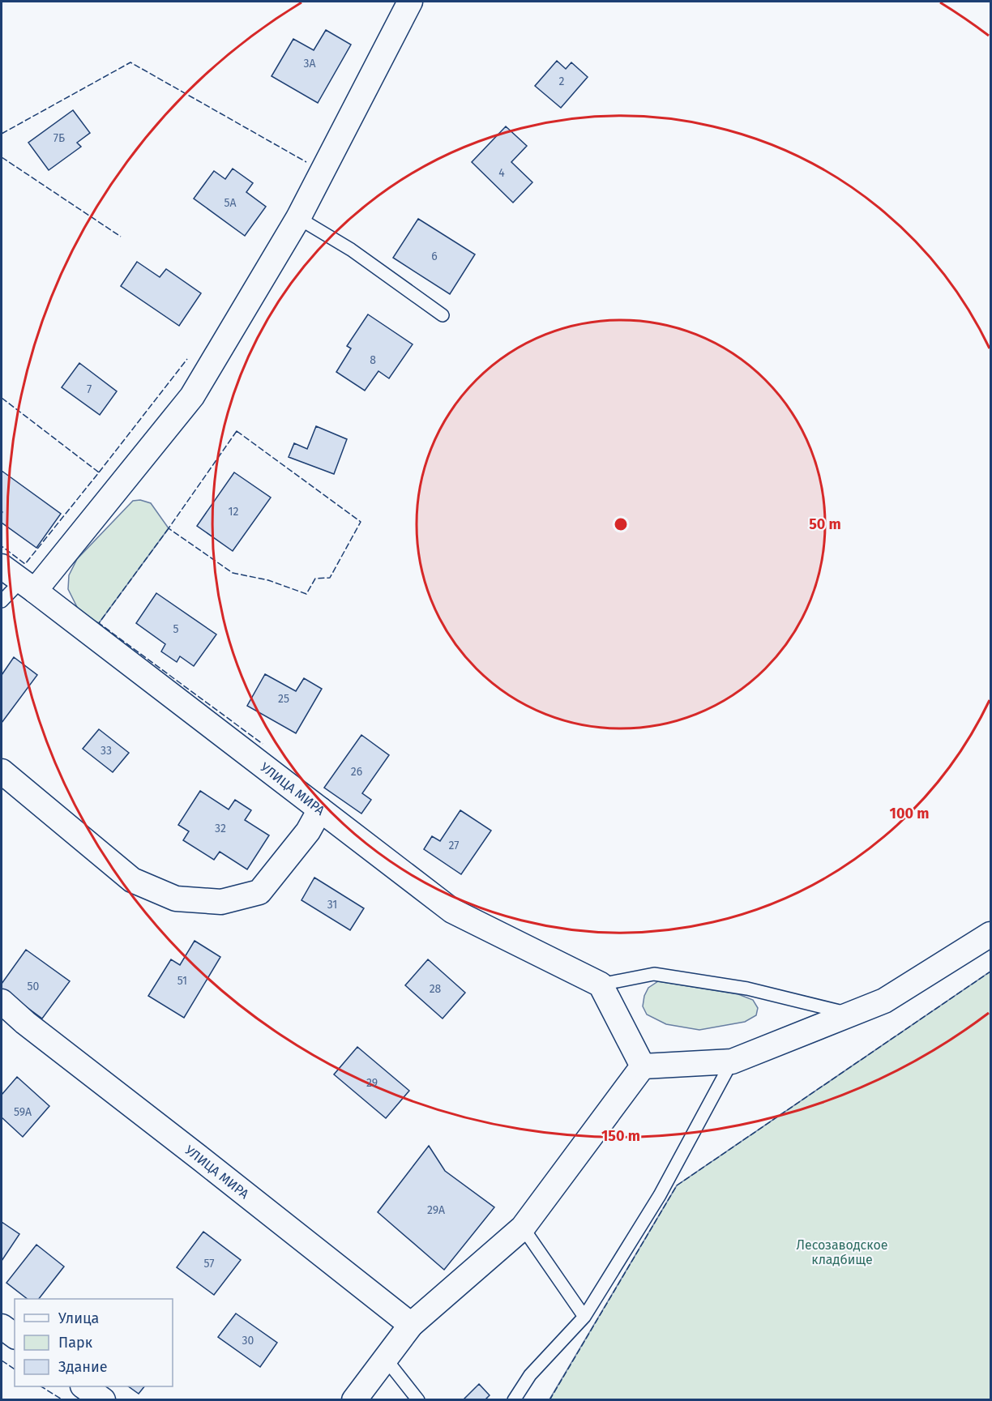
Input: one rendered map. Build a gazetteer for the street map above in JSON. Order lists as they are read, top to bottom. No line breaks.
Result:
{"streets":{"street":["УЛИЦА МИРА"]},"parks":["Лесозаводское кладбище"],"house_numbers":["3А","2","7Б","4","5А","6","8","7","12","5","25","33","26","32","27","31","51","50","28","29","59А","29А","57","30"],"legend":["Улица","Парк","Здание"],"rings":["50 m","100 m","150 m"]}
